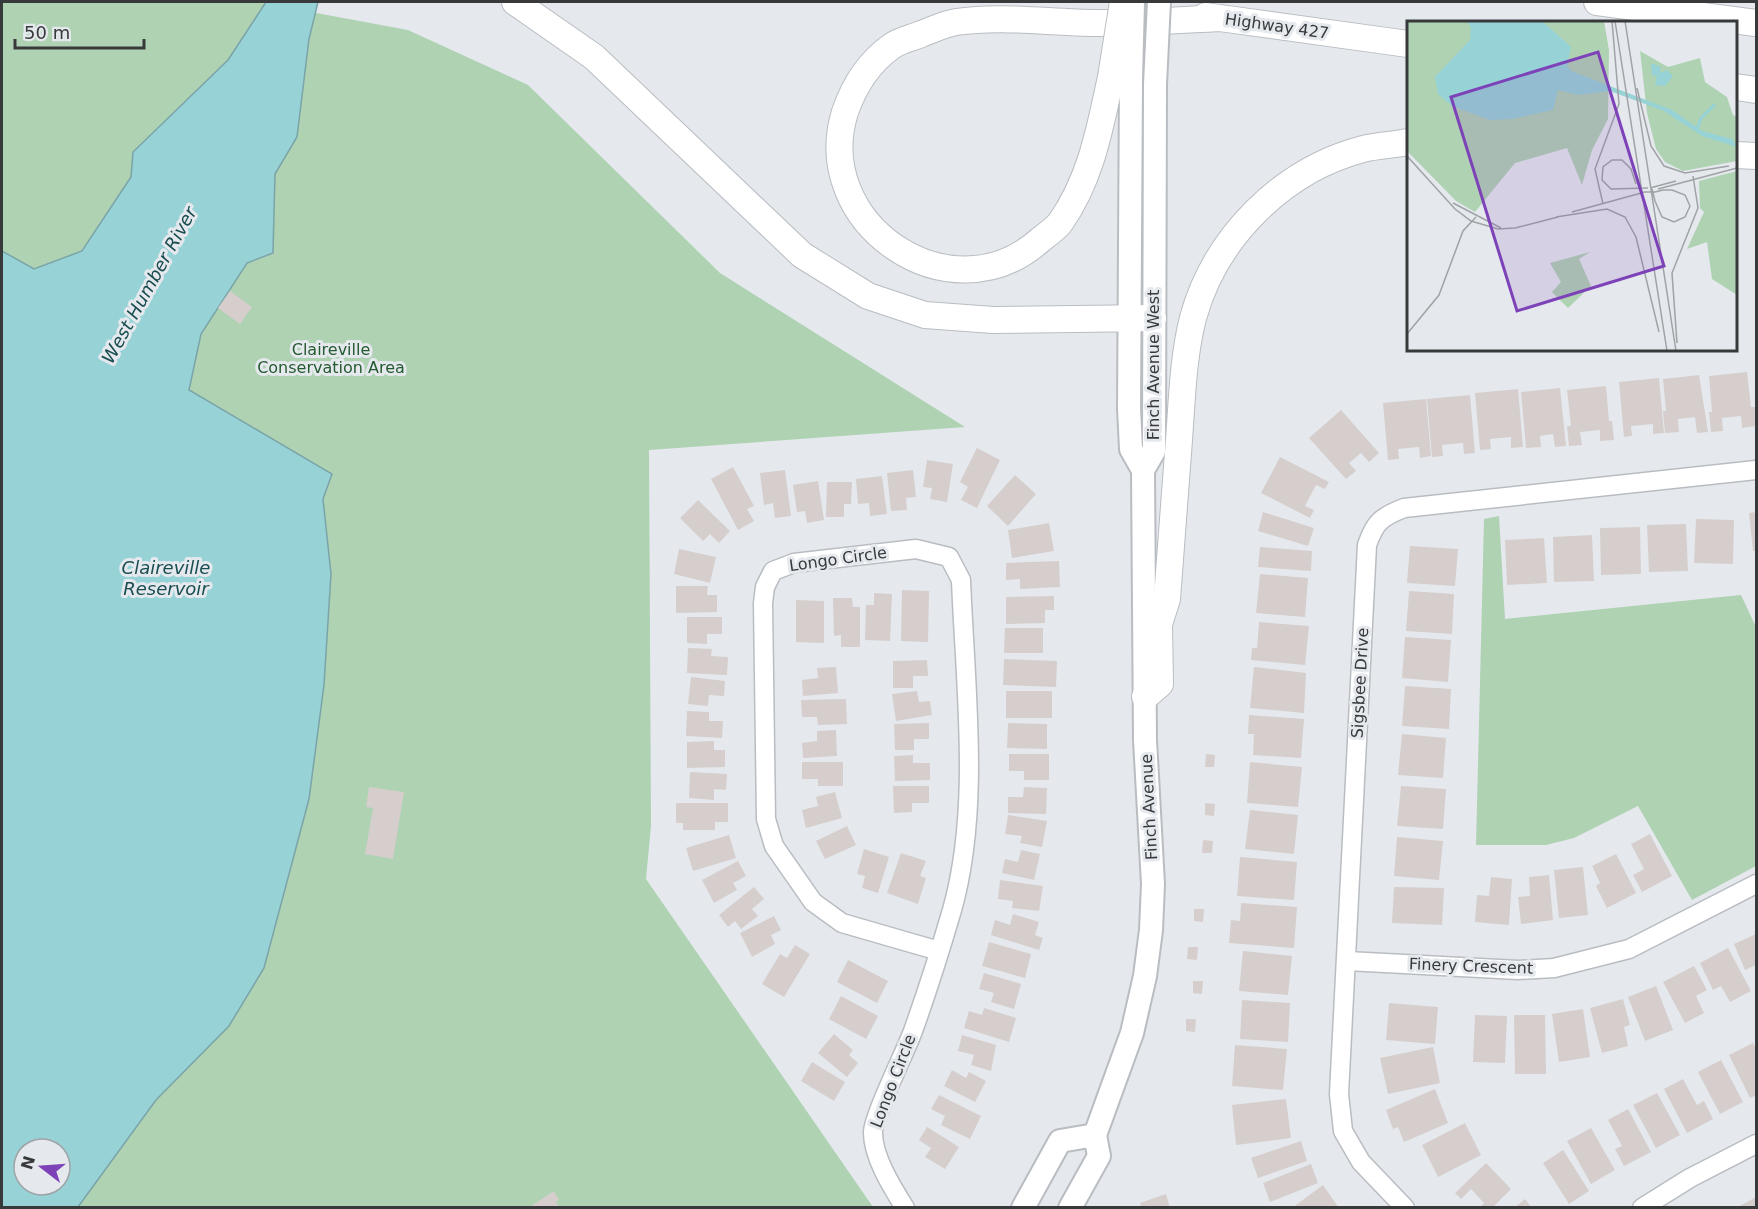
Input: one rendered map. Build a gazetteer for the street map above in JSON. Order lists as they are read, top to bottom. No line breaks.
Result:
{"streets":{"highway":["Highway 427"],"main road":["Finch Avenue West","Finch Avenue"],"street":["Longo Circle","Sigsbee Drive","Finery Crescent"]},"crossings":[["Finch Avenue West","Finch Avenue"],["Sigsbee Drive","Finery Crescent"]],"water":["West Humber River","Claireville Reservoir"],"parks":["Claireville Conservation Area"],"scale_bar":"50 m","north":"left"}
